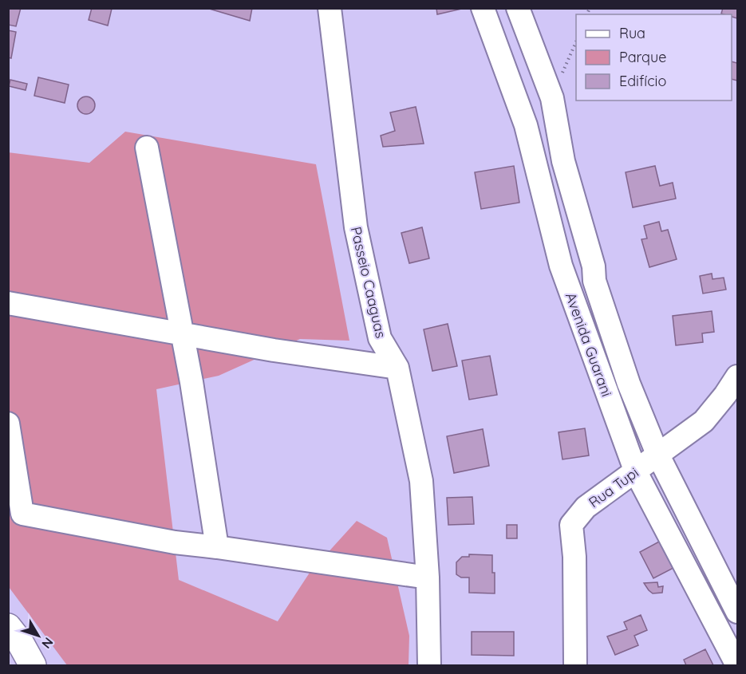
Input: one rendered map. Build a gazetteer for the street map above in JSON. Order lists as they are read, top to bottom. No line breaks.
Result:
{"streets":{"street":["Passeio Caaguas","Avenida Guarani","Rua Tupi"]},"crossings":[["Avenida Guarani","Rua Tupi"]],"legend":["Rua","Parque","Edifício"],"north":"bottom right"}
